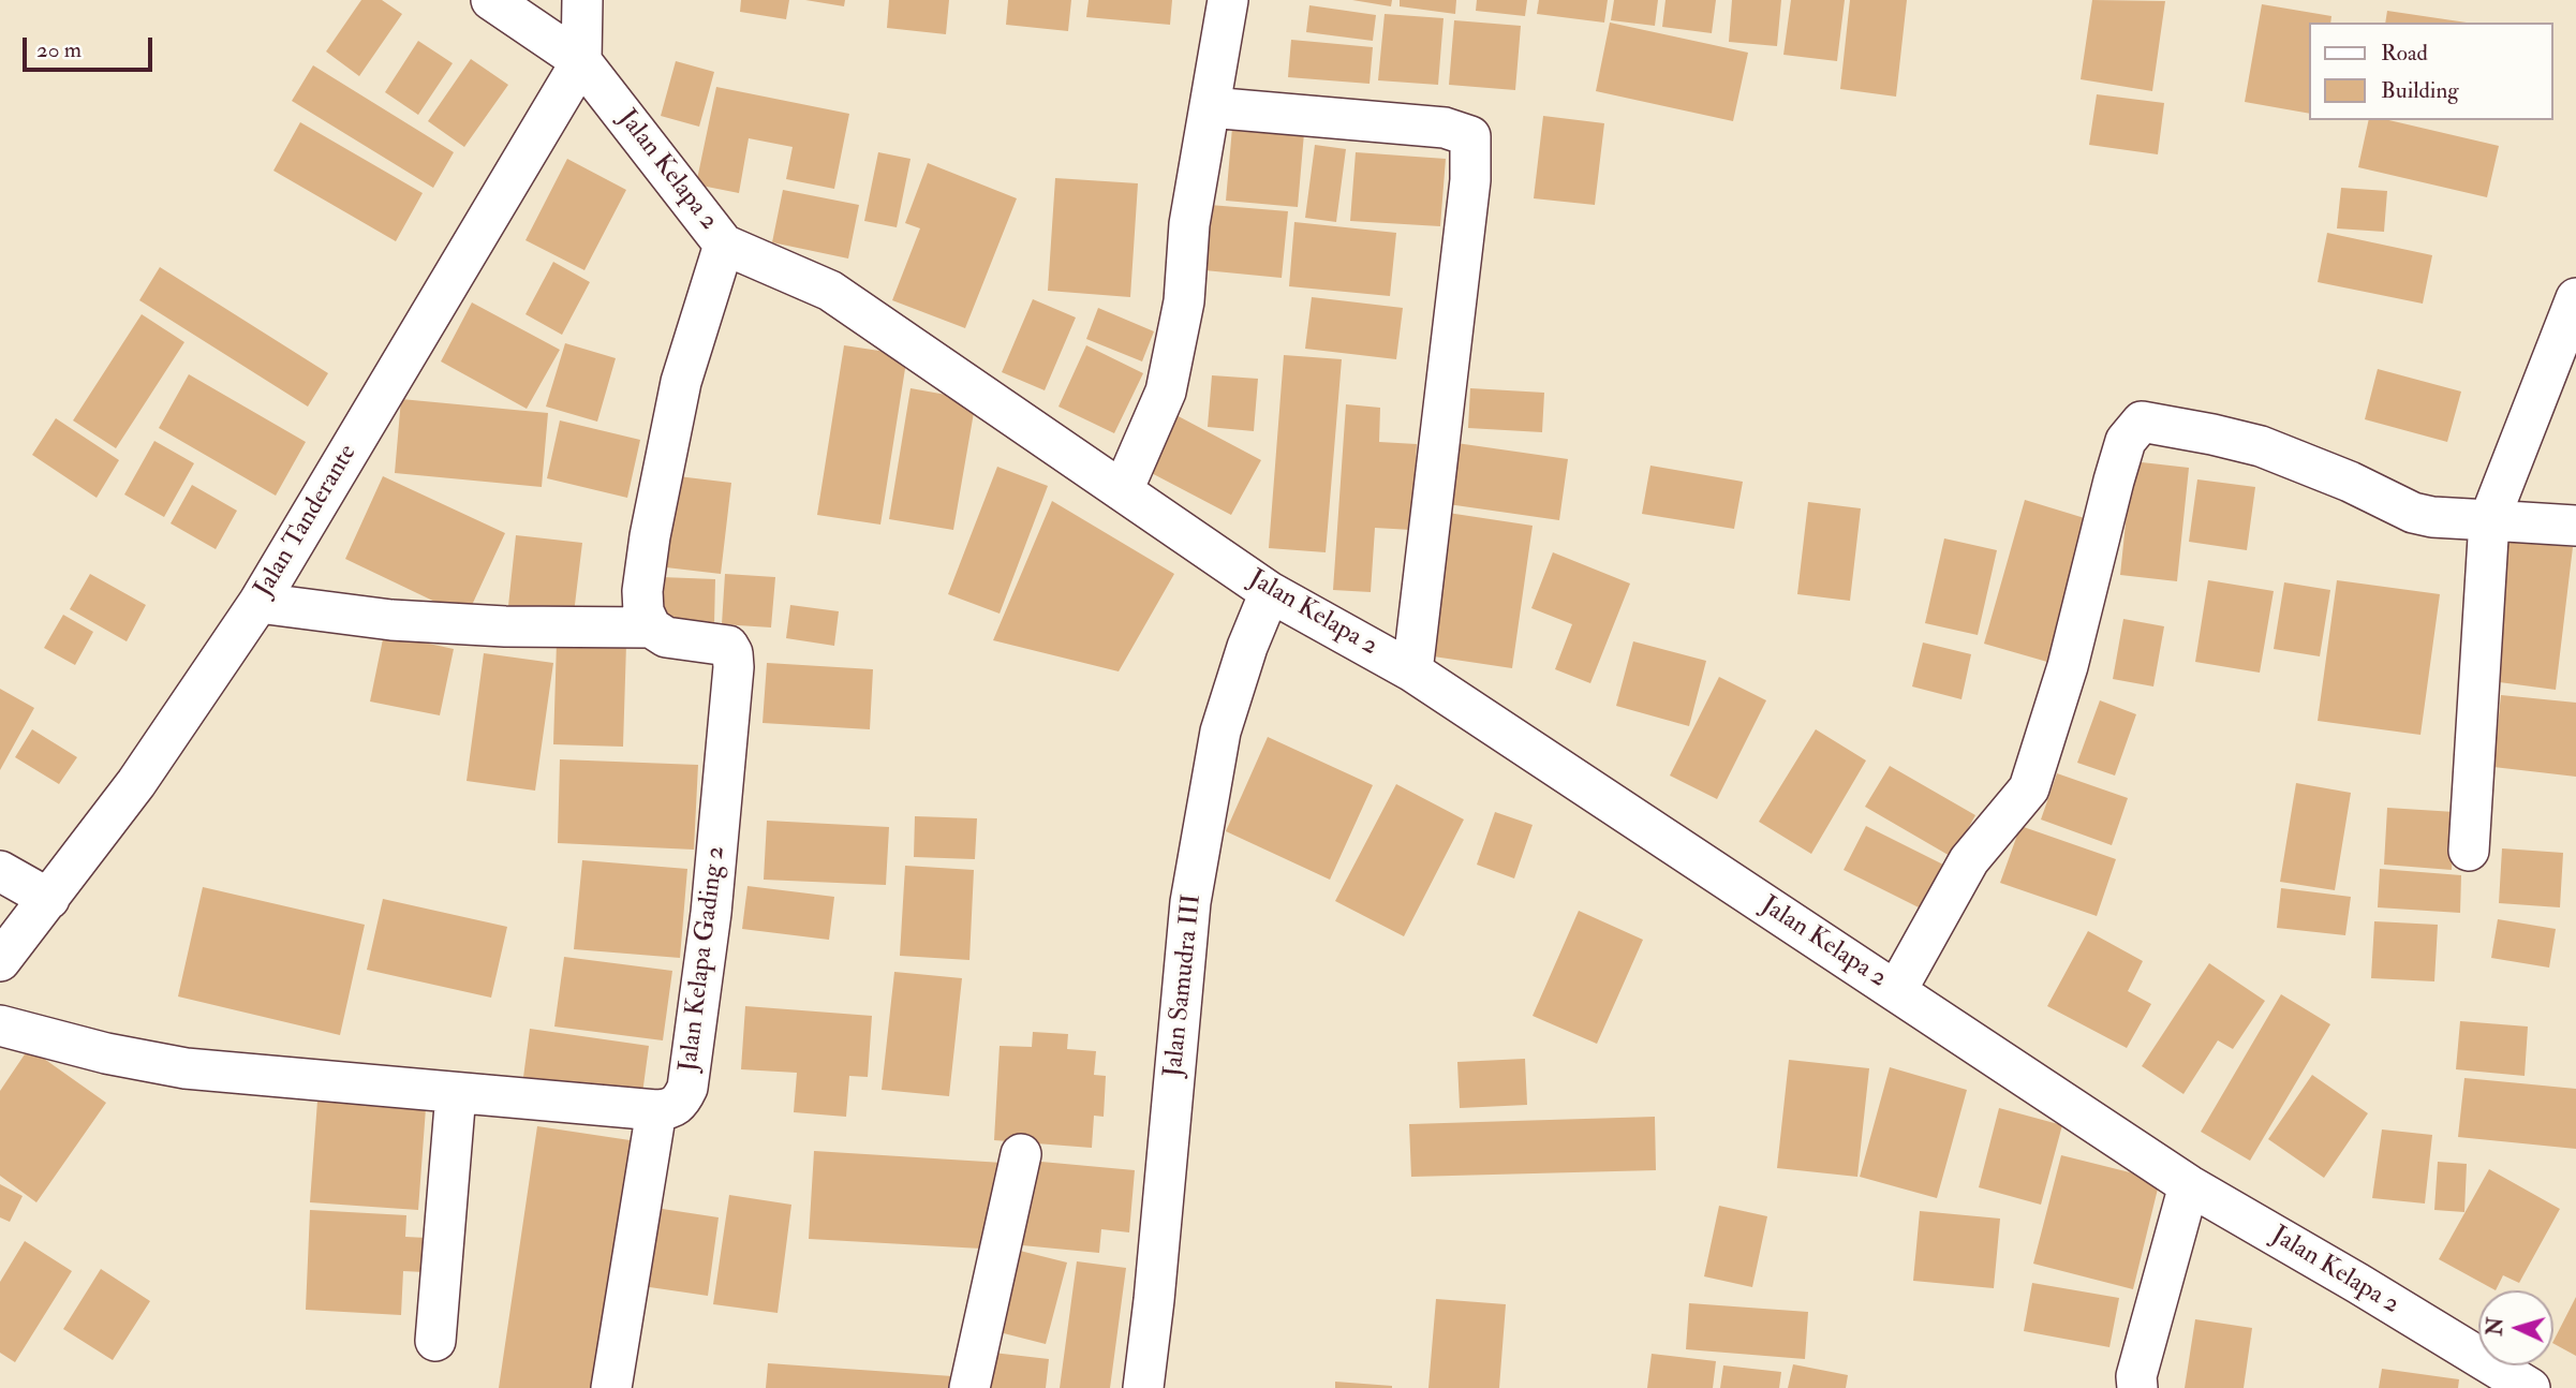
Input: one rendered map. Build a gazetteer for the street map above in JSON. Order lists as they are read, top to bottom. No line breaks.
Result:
{"streets":{"street":["Jalan Kelapa 2","Jalan Tanderante","Jalan Kelapa Gading 2","Jalan Samudra III"]},"crossings":[["Jalan Kelapa 2","Jalan Tanderante"],["Jalan Kelapa 2","Jalan Samudra III"]],"legend":["Road","Building"],"scale_bar":"20 m","north":"left"}
